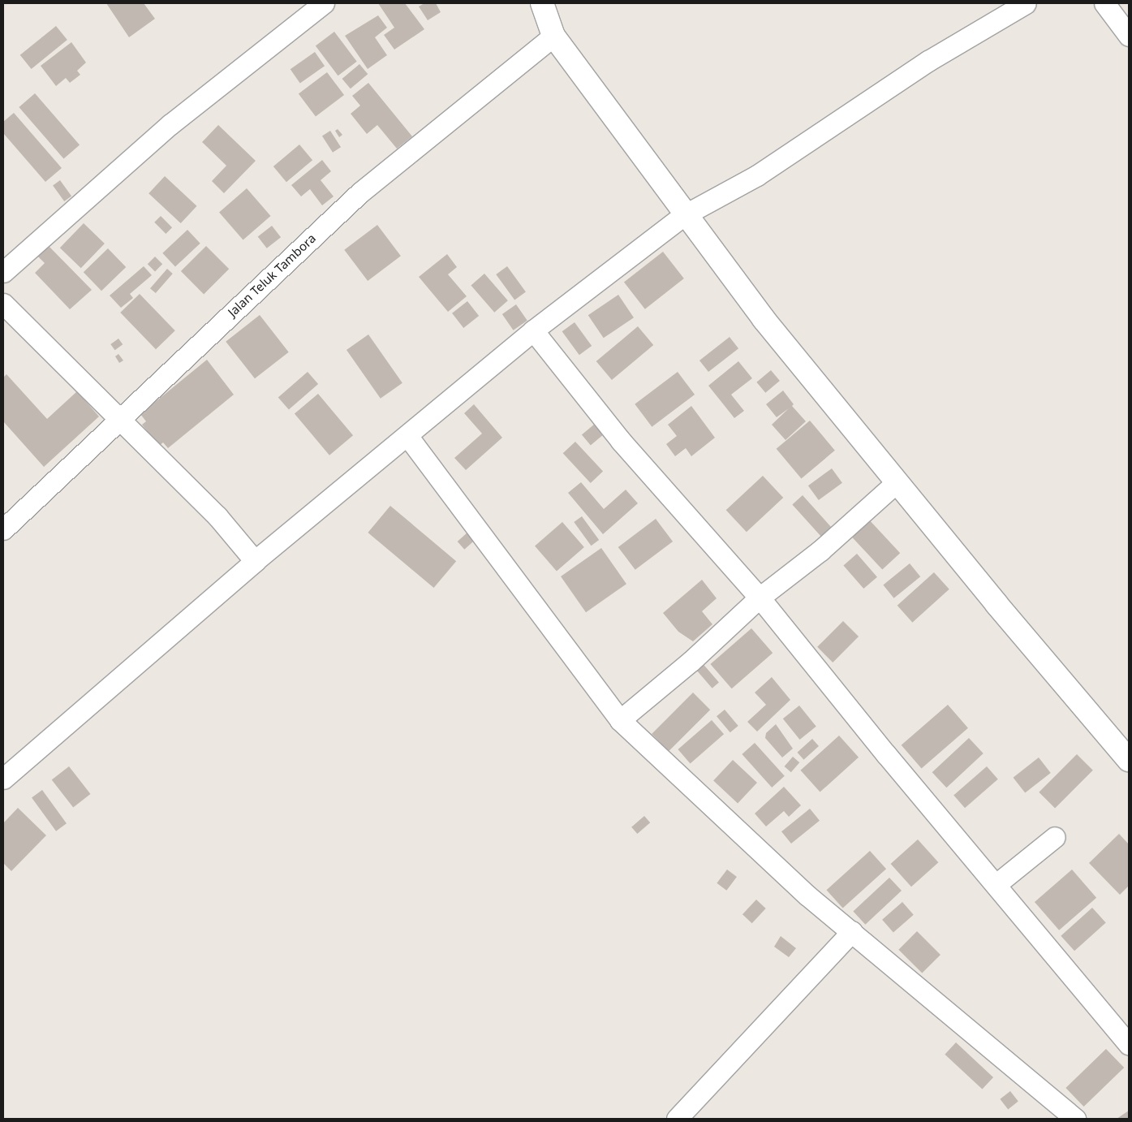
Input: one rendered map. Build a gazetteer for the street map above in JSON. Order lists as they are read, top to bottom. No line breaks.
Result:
{"streets":{"street":["Jalan Teluk Tambora"]}}
